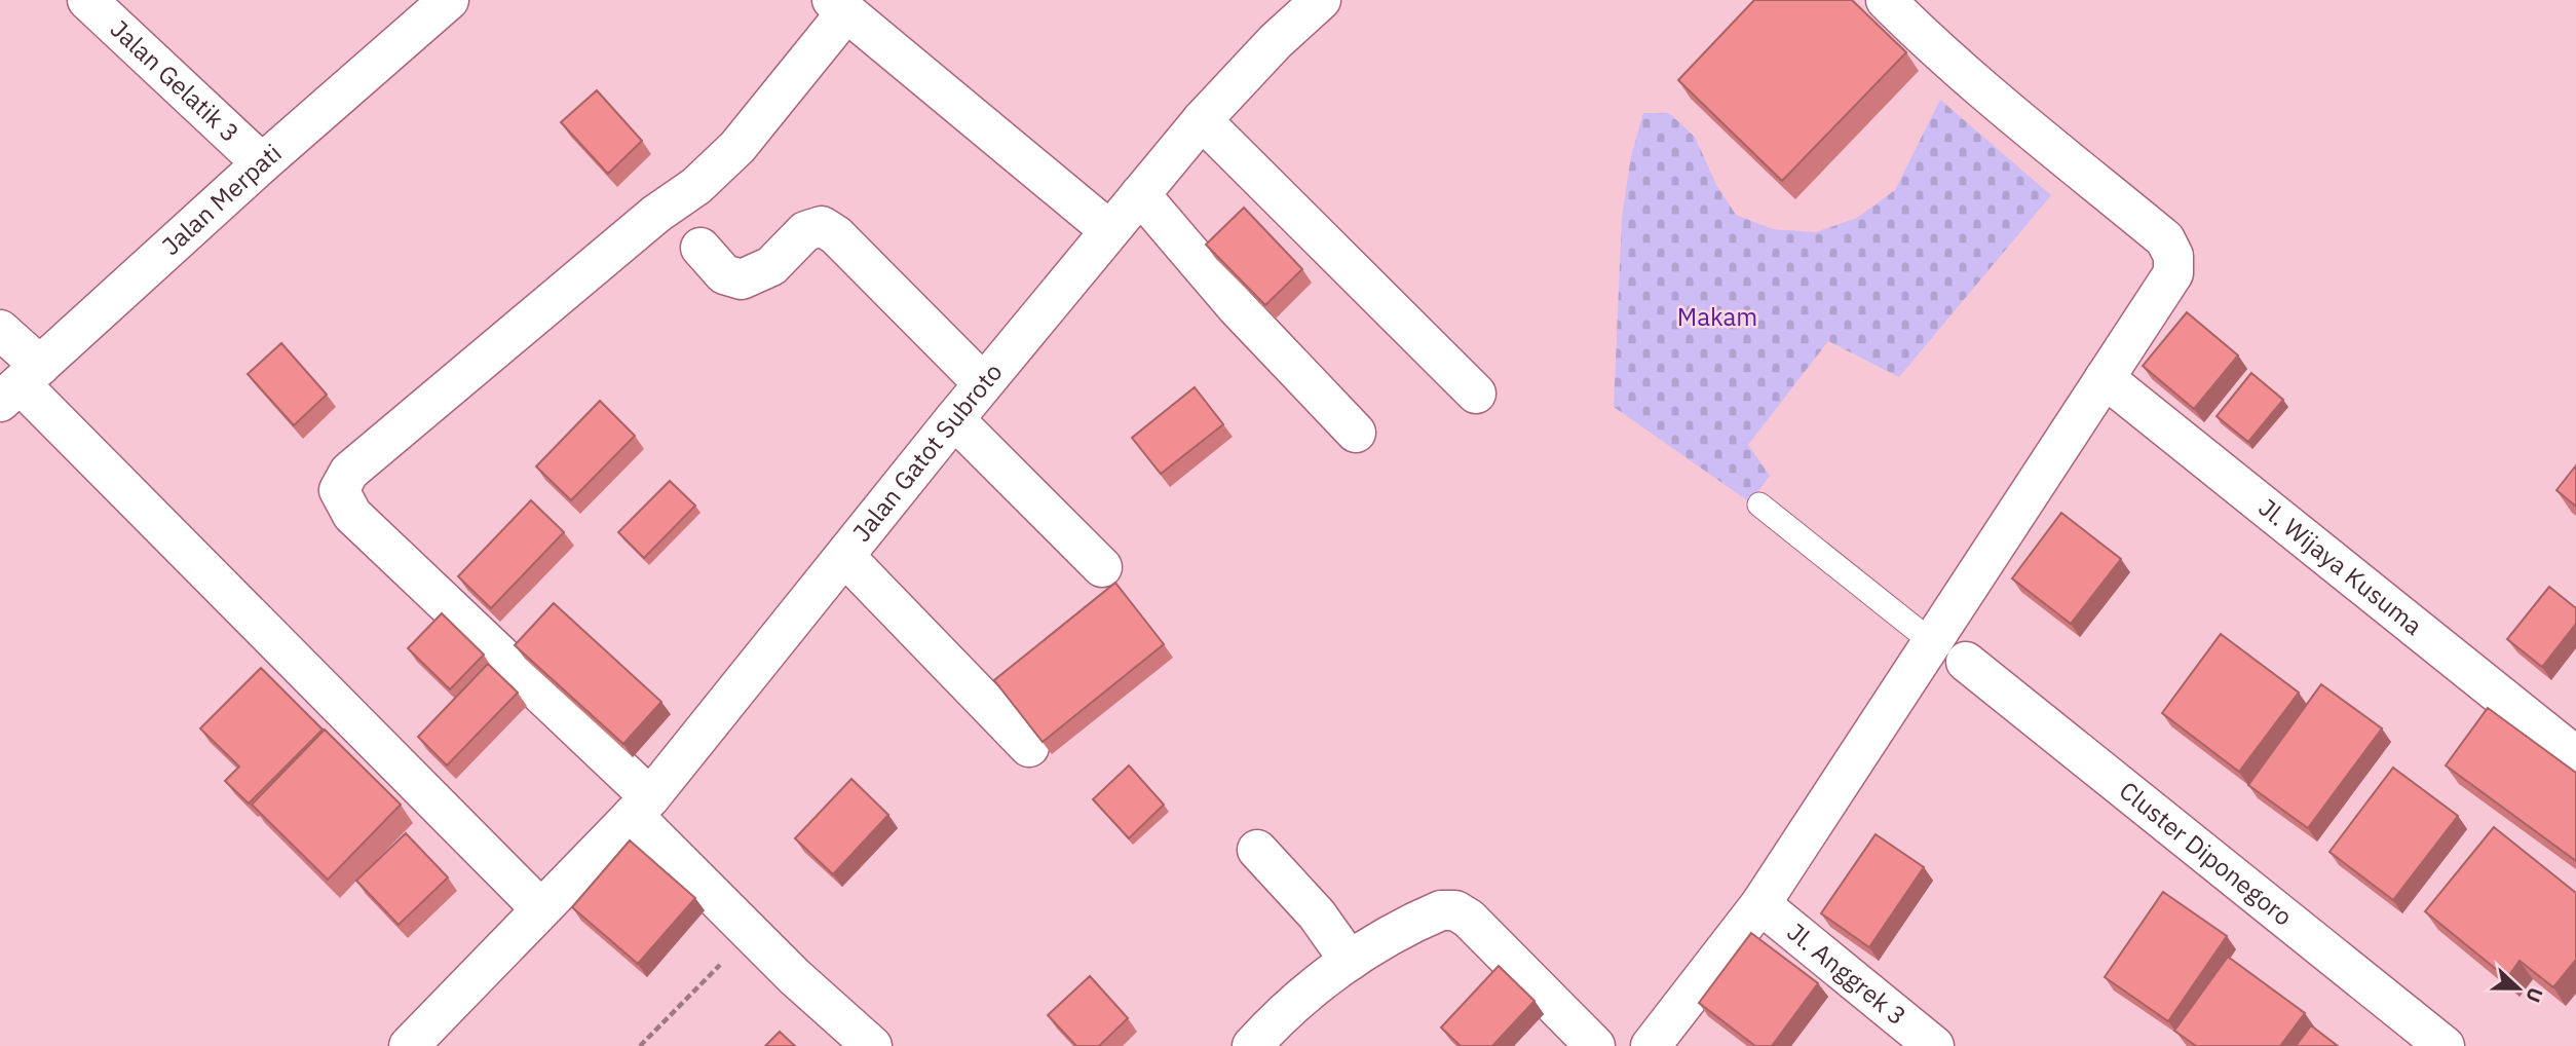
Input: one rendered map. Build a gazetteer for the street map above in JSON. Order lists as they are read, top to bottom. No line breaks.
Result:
{"streets":{"street":["Jalan Gelatik 3","Jalan Merpati","Jalan Gatot Subroto","Jl. Wijaya Kusuma","Cluster Diponegoro","Jl. Anggrek 3"]},"crossings":[["Jalan Gelatik 3","Jalan Merpati"]],"parks":["Makam"],"north":"right"}
